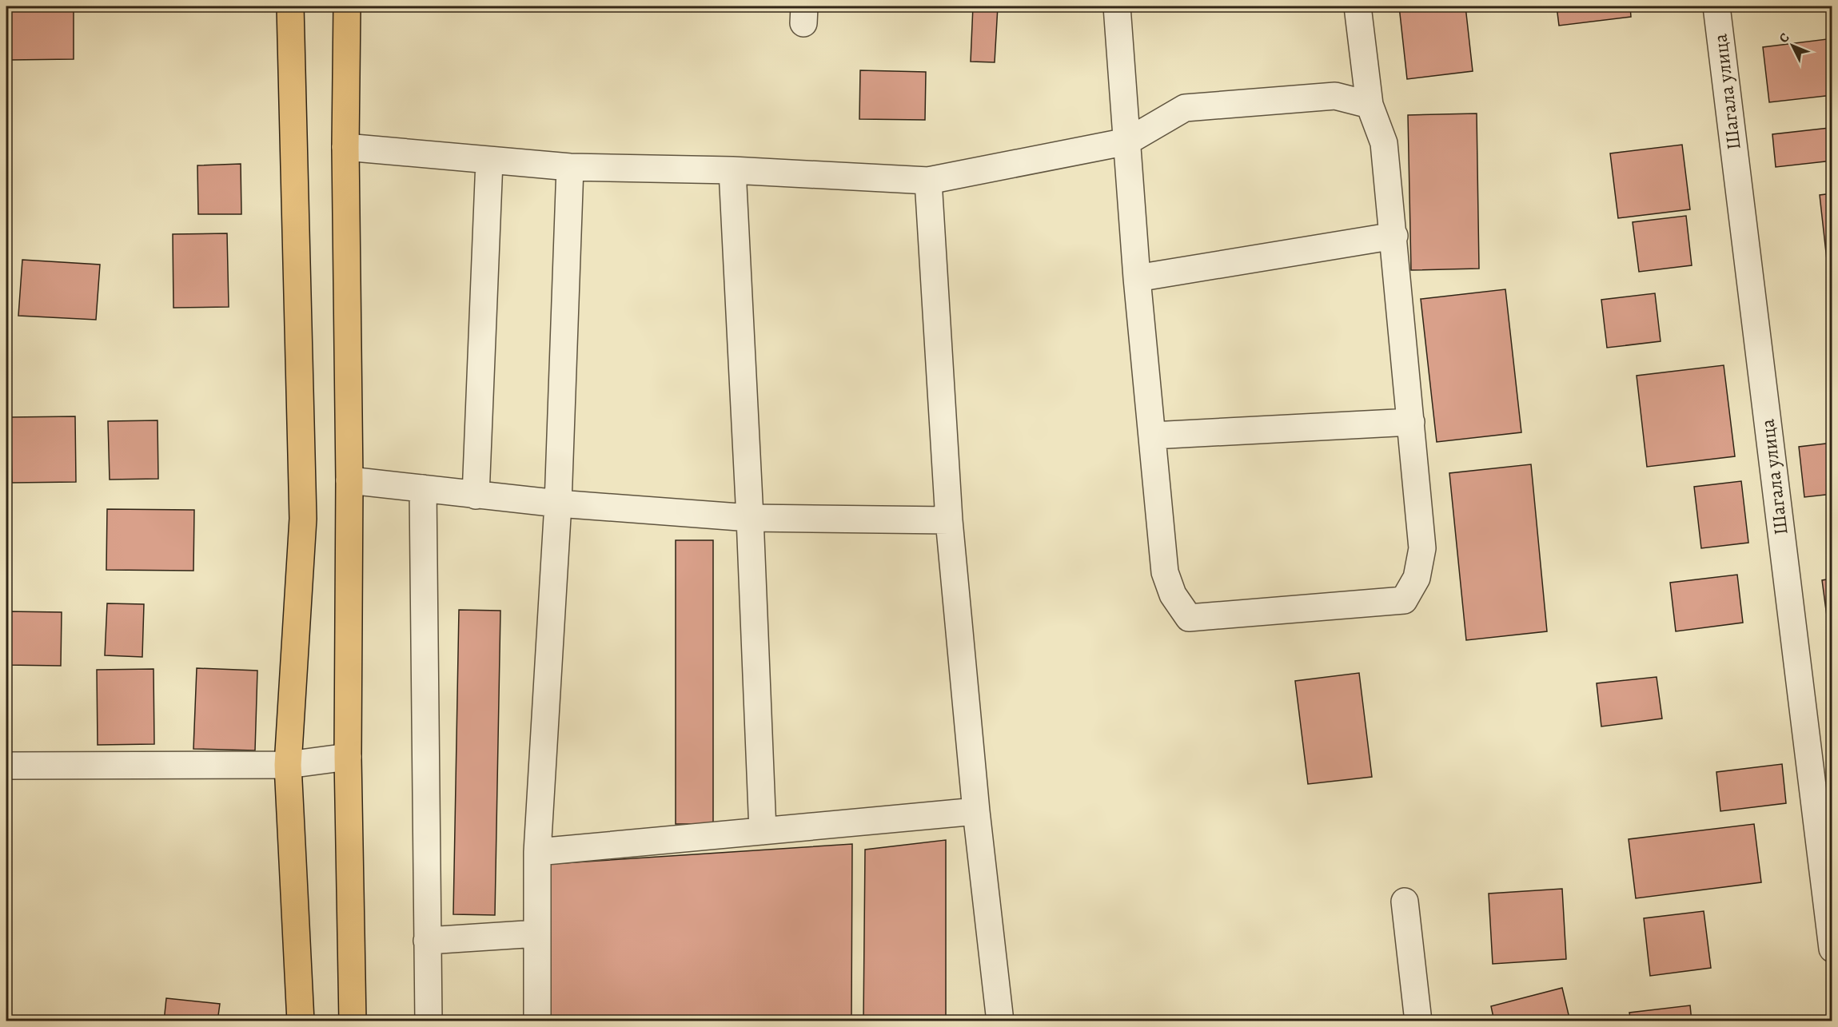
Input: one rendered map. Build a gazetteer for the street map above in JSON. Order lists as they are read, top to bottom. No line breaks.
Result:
{"streets":{"street":["Шагала улица"]},"north":"top left"}
